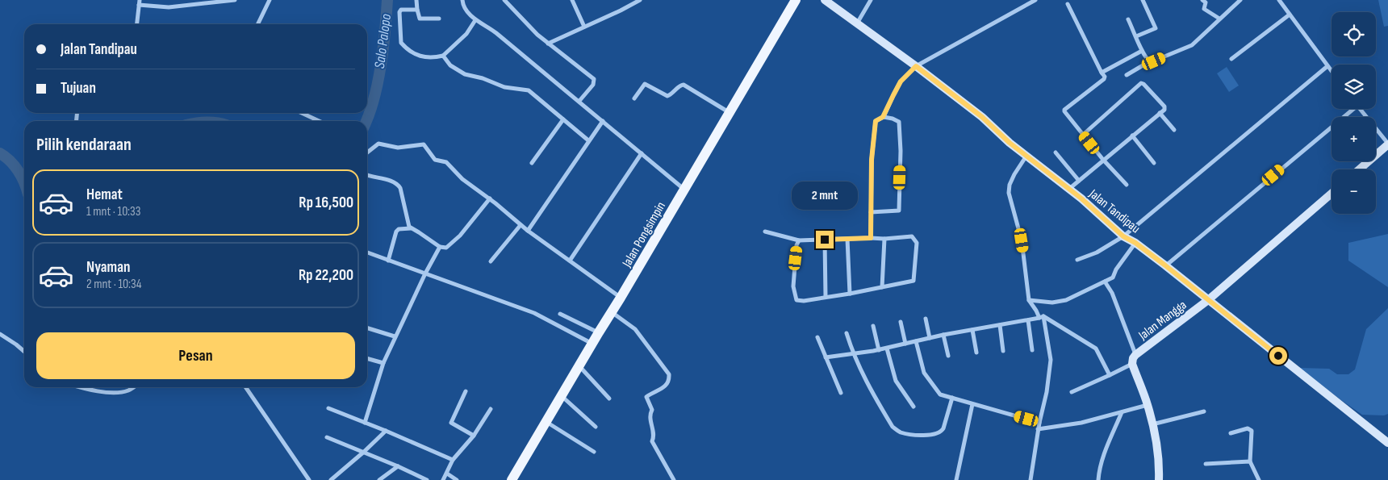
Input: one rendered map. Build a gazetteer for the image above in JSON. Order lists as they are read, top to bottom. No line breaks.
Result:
{"streets":{"main road":["Jalan Pongsimpin"],"street":["Jalan Tandipau","Jalan Mangga"]},"crossings":[["Jalan Tandipau","Jalan Mangga"]],"water":["Salo Palopo"],"page":{"map_buttons":["+","−"],"banner":["Jalan Tandipau","Tujuan"],"heading":"Pilih kendaraan","list":[{"name":"Hemat","note":"1 mnt · 10:33","value":"Rp 16,500"},{"name":"Nyaman","note":"2 mnt · 10:34","value":"Rp 22,200"}],"bubble":"2 mnt","buttons":"Pesan"}}
